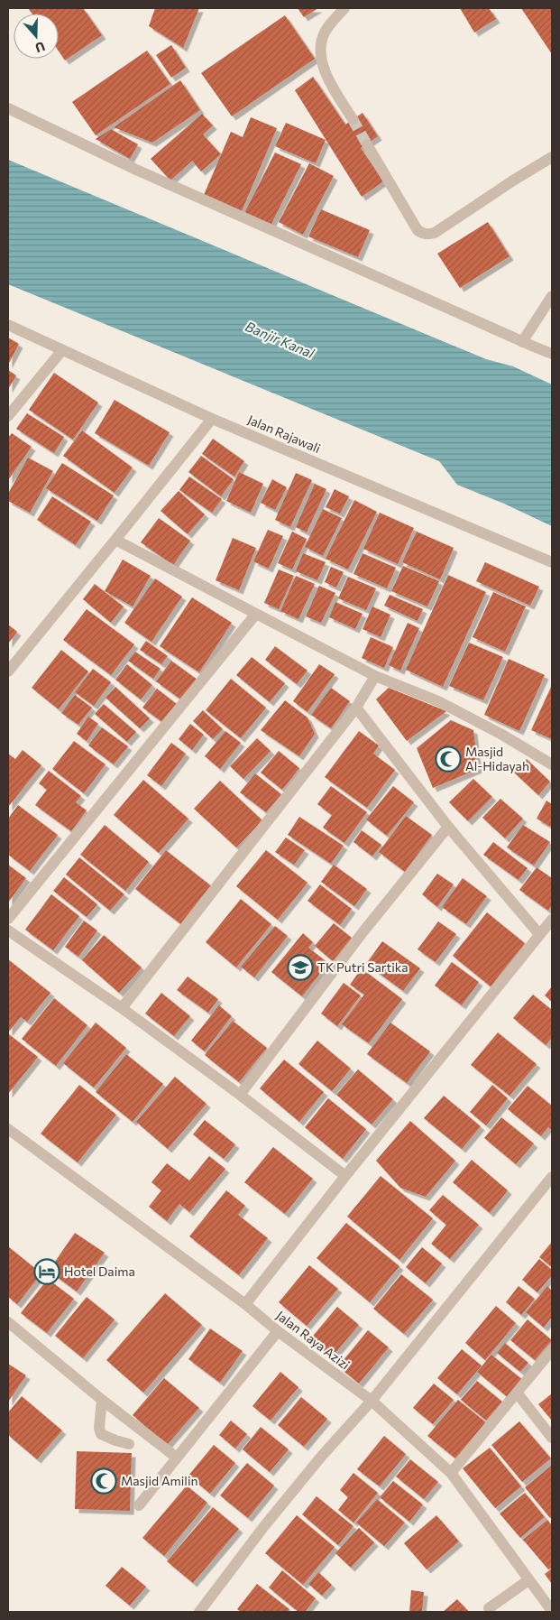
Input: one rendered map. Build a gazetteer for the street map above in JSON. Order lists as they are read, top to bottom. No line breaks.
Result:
{"streets":{"street":["Jalan Rajawali","Jalan Raya Azizi"]},"water":["Banjir Kanal"],"places":{"mosque":["Masjid Al-Hidayah","Masjid Amilin"],"school or university":["TK Putri Sartika"],"hotel":["Hotel Daima"]},"north":"bottom"}
